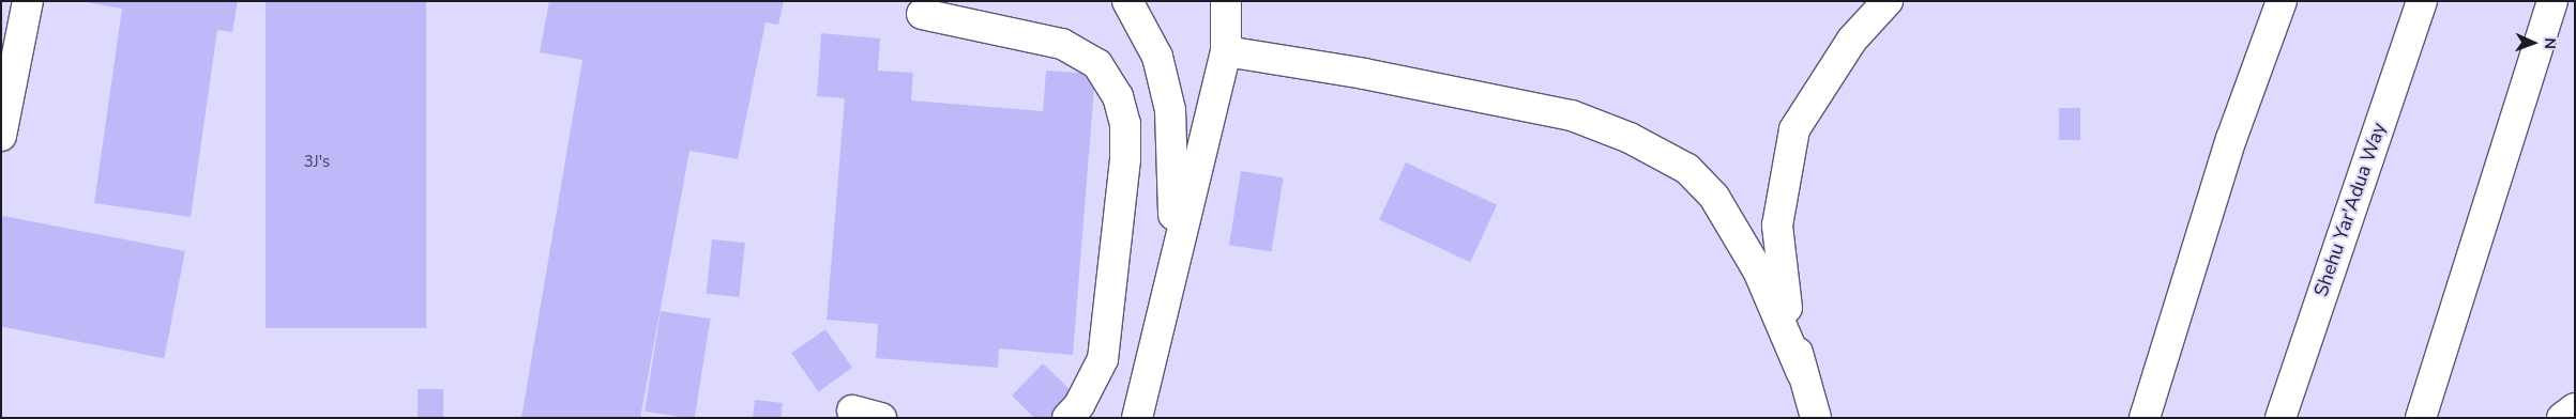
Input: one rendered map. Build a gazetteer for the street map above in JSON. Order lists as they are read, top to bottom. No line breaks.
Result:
{"streets":{"main road":["Shehu Yar'Adua Way"]},"house_numbers":["3J's"],"north":"right"}
